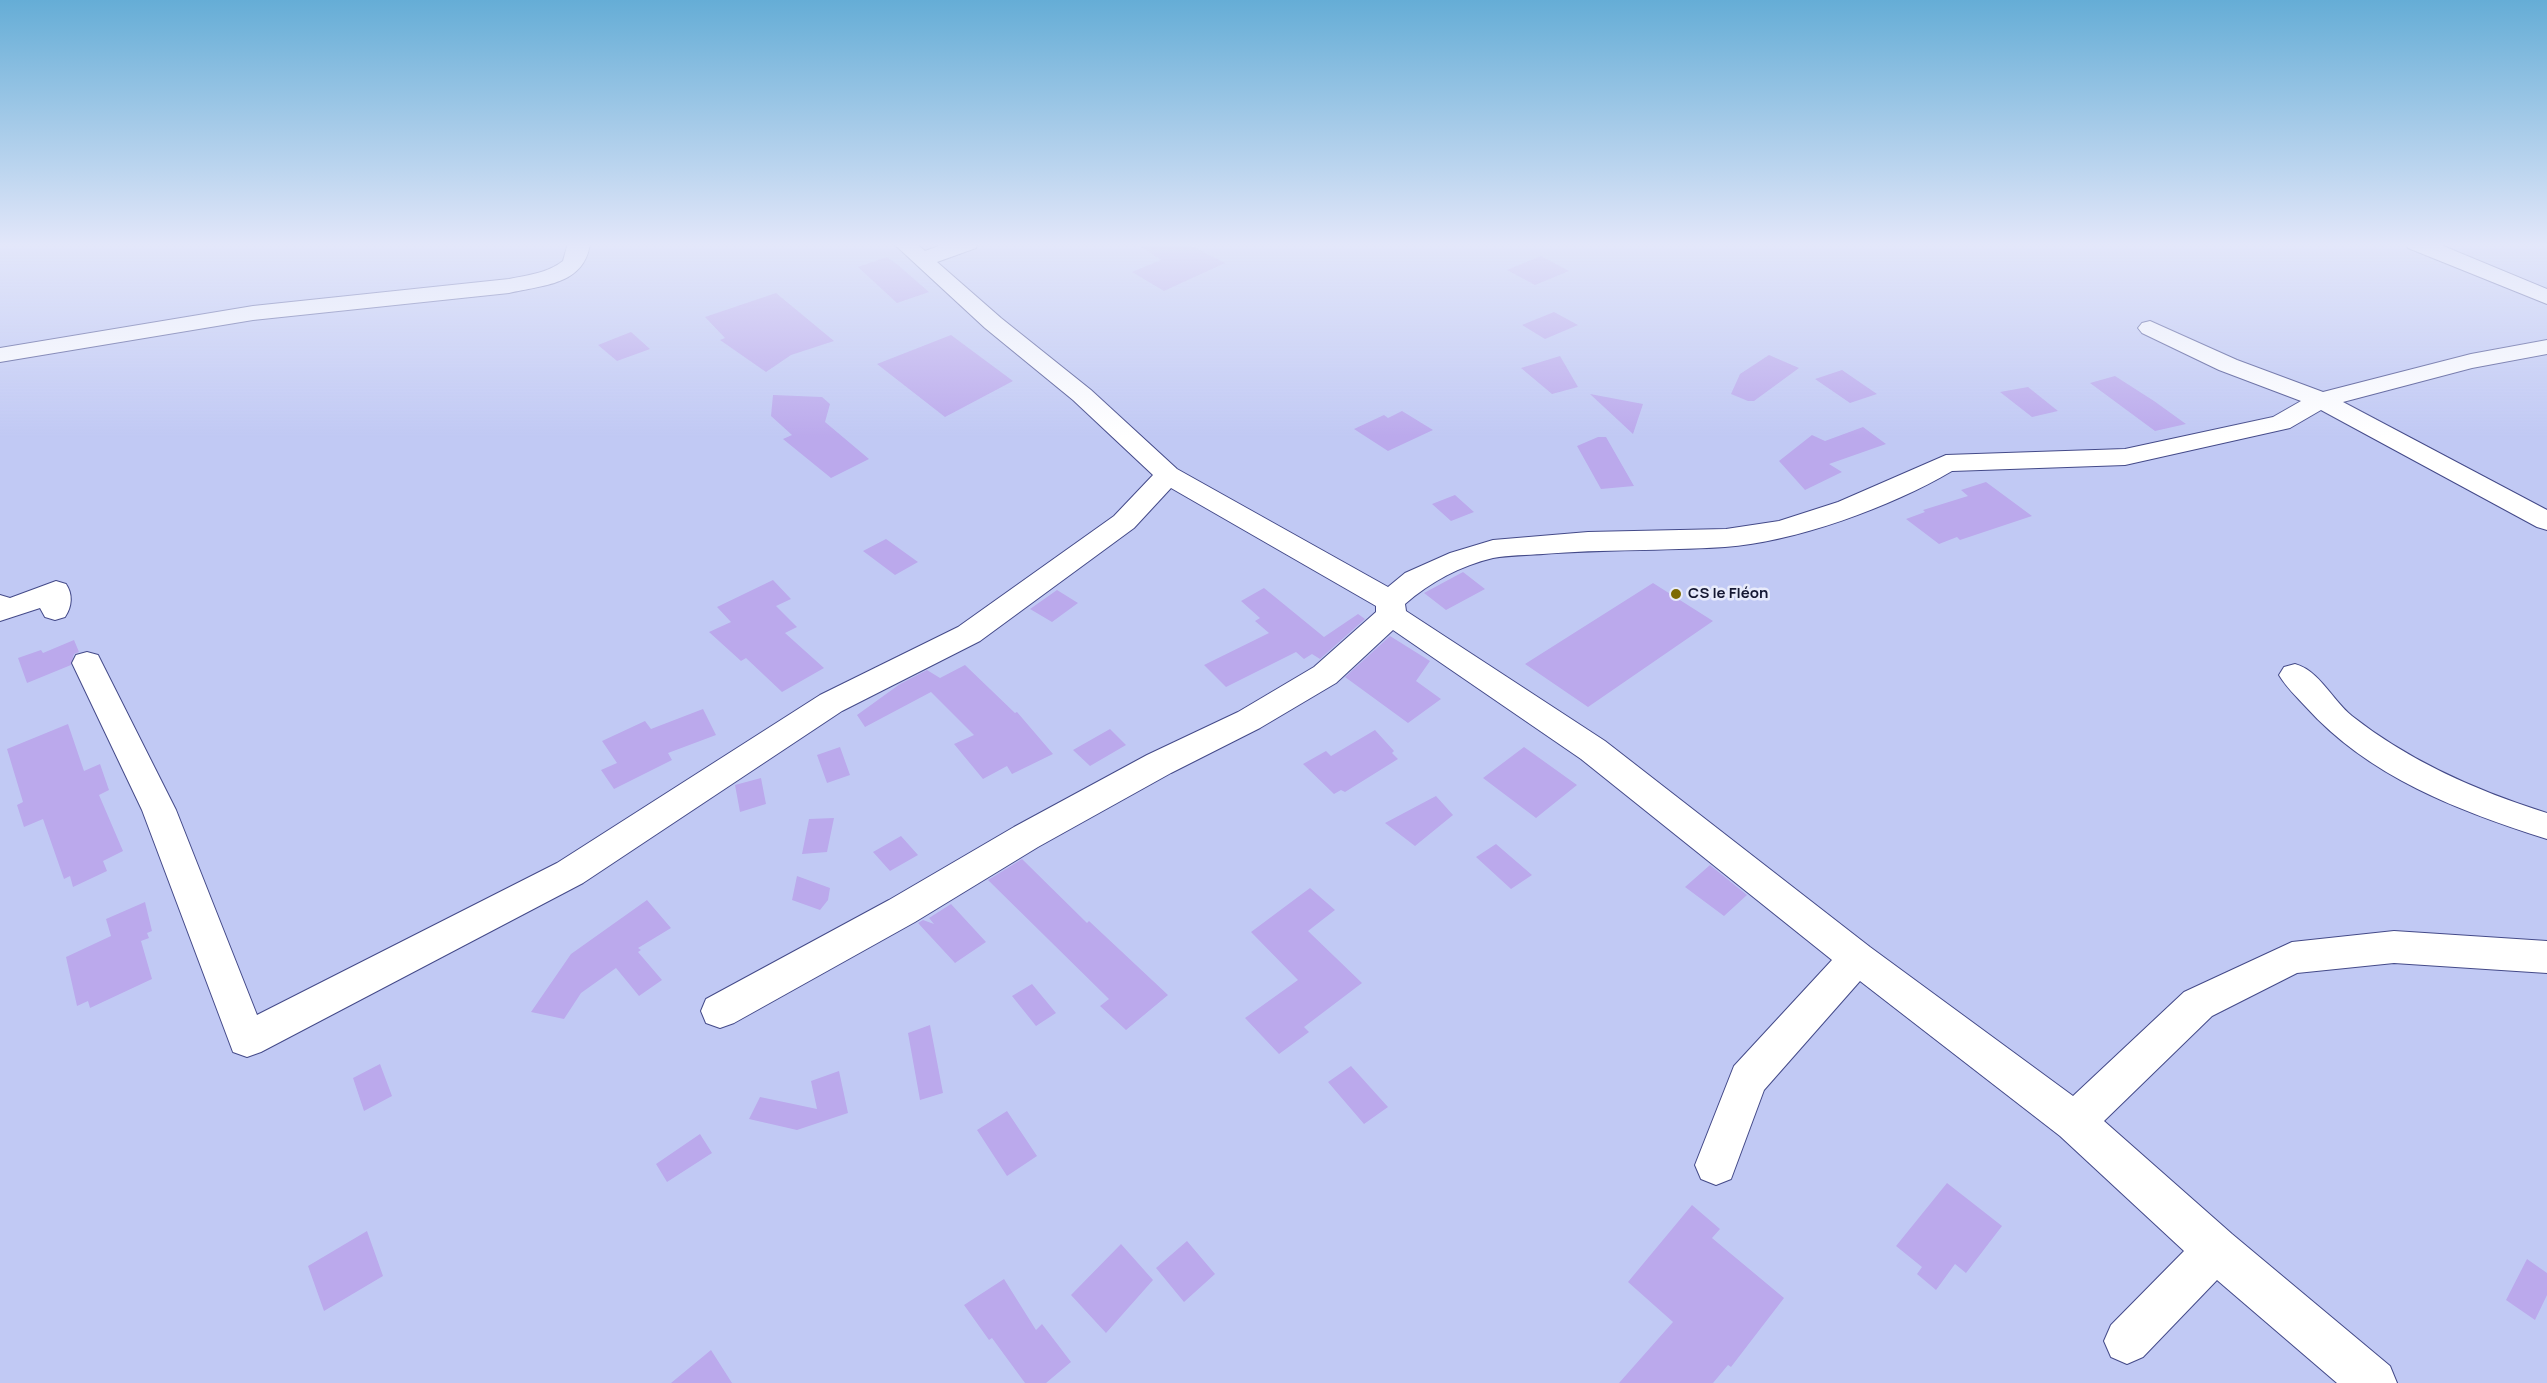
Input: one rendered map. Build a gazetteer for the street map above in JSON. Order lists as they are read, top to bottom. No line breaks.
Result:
{"places":["CS le Fléon"]}
